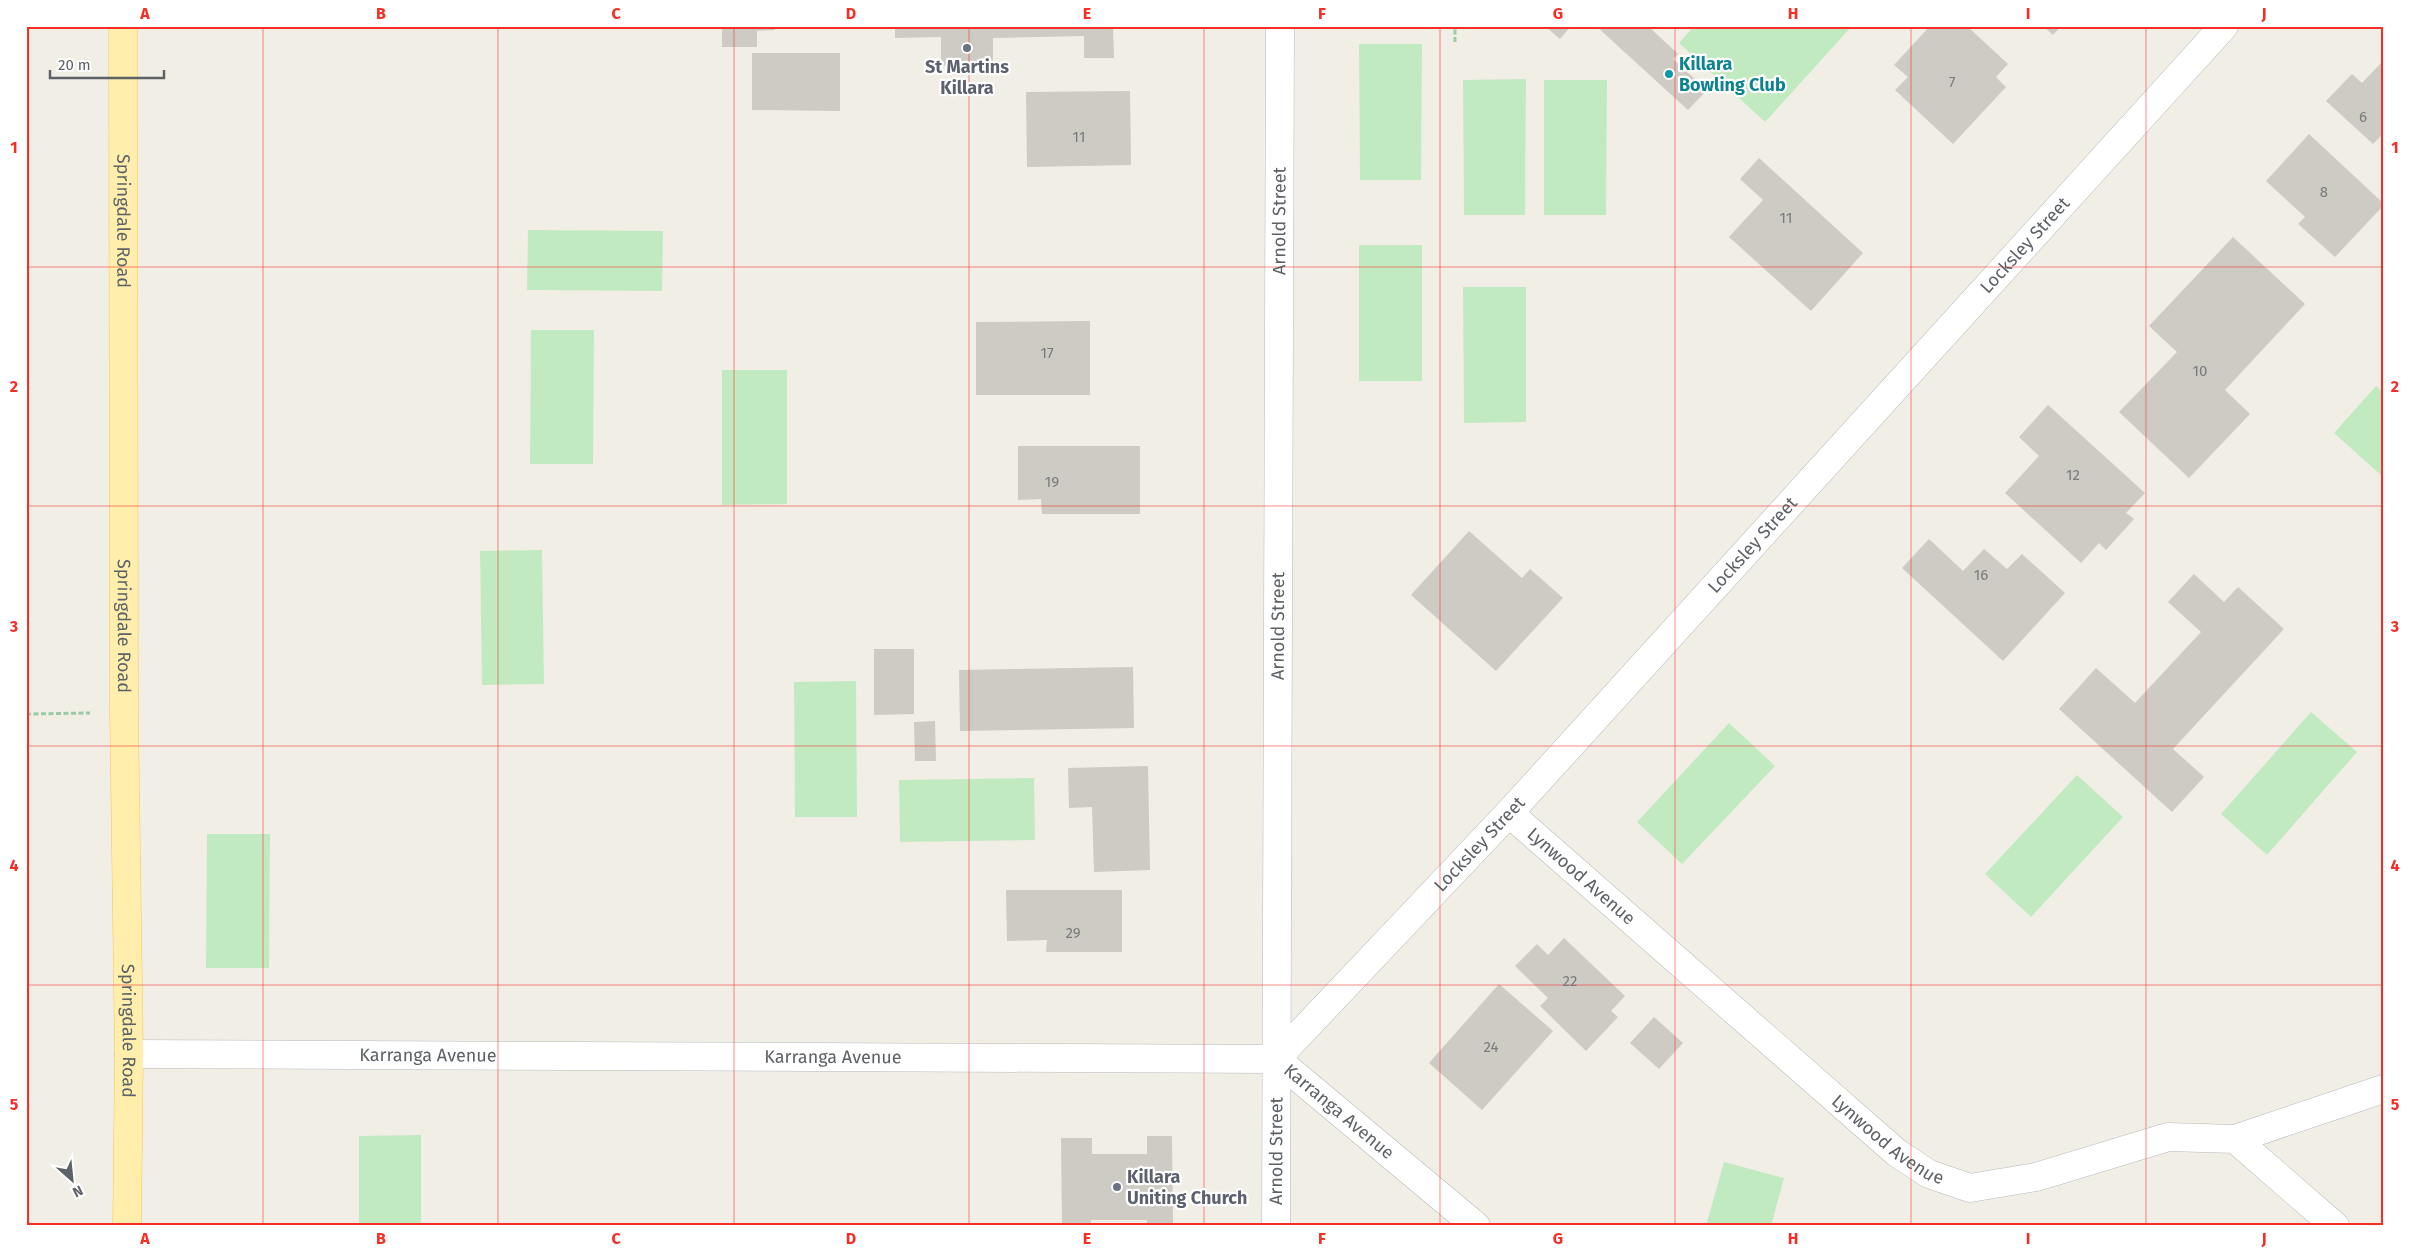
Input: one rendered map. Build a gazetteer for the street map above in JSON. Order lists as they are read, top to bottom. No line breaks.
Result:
{"streets":{"main road":["Springdale Road"],"street":["Arnold Street","Locksley Street","Lynwood Avenue","Karranga Avenue"]},"crossings":[["Springdale Road","Karranga Avenue"],["Arnold Street","Locksley Street"],["Arnold Street","Karranga Avenue"],["Locksley Street","Lynwood Avenue"],["Locksley Street","Karranga Avenue"]],"places":["St Martins Killara","Killara Bowling Club","Killara Uniting Church"],"house_numbers":["7","6","11","8","11","17","10","12","19","16","29","22","24"],"scale_bar":"20 m","north":"bottom right","grid":{"columns":["A","B","C","D","E","F","G","H","I","J"],"rows":["1","2","3","4","5"]}}
